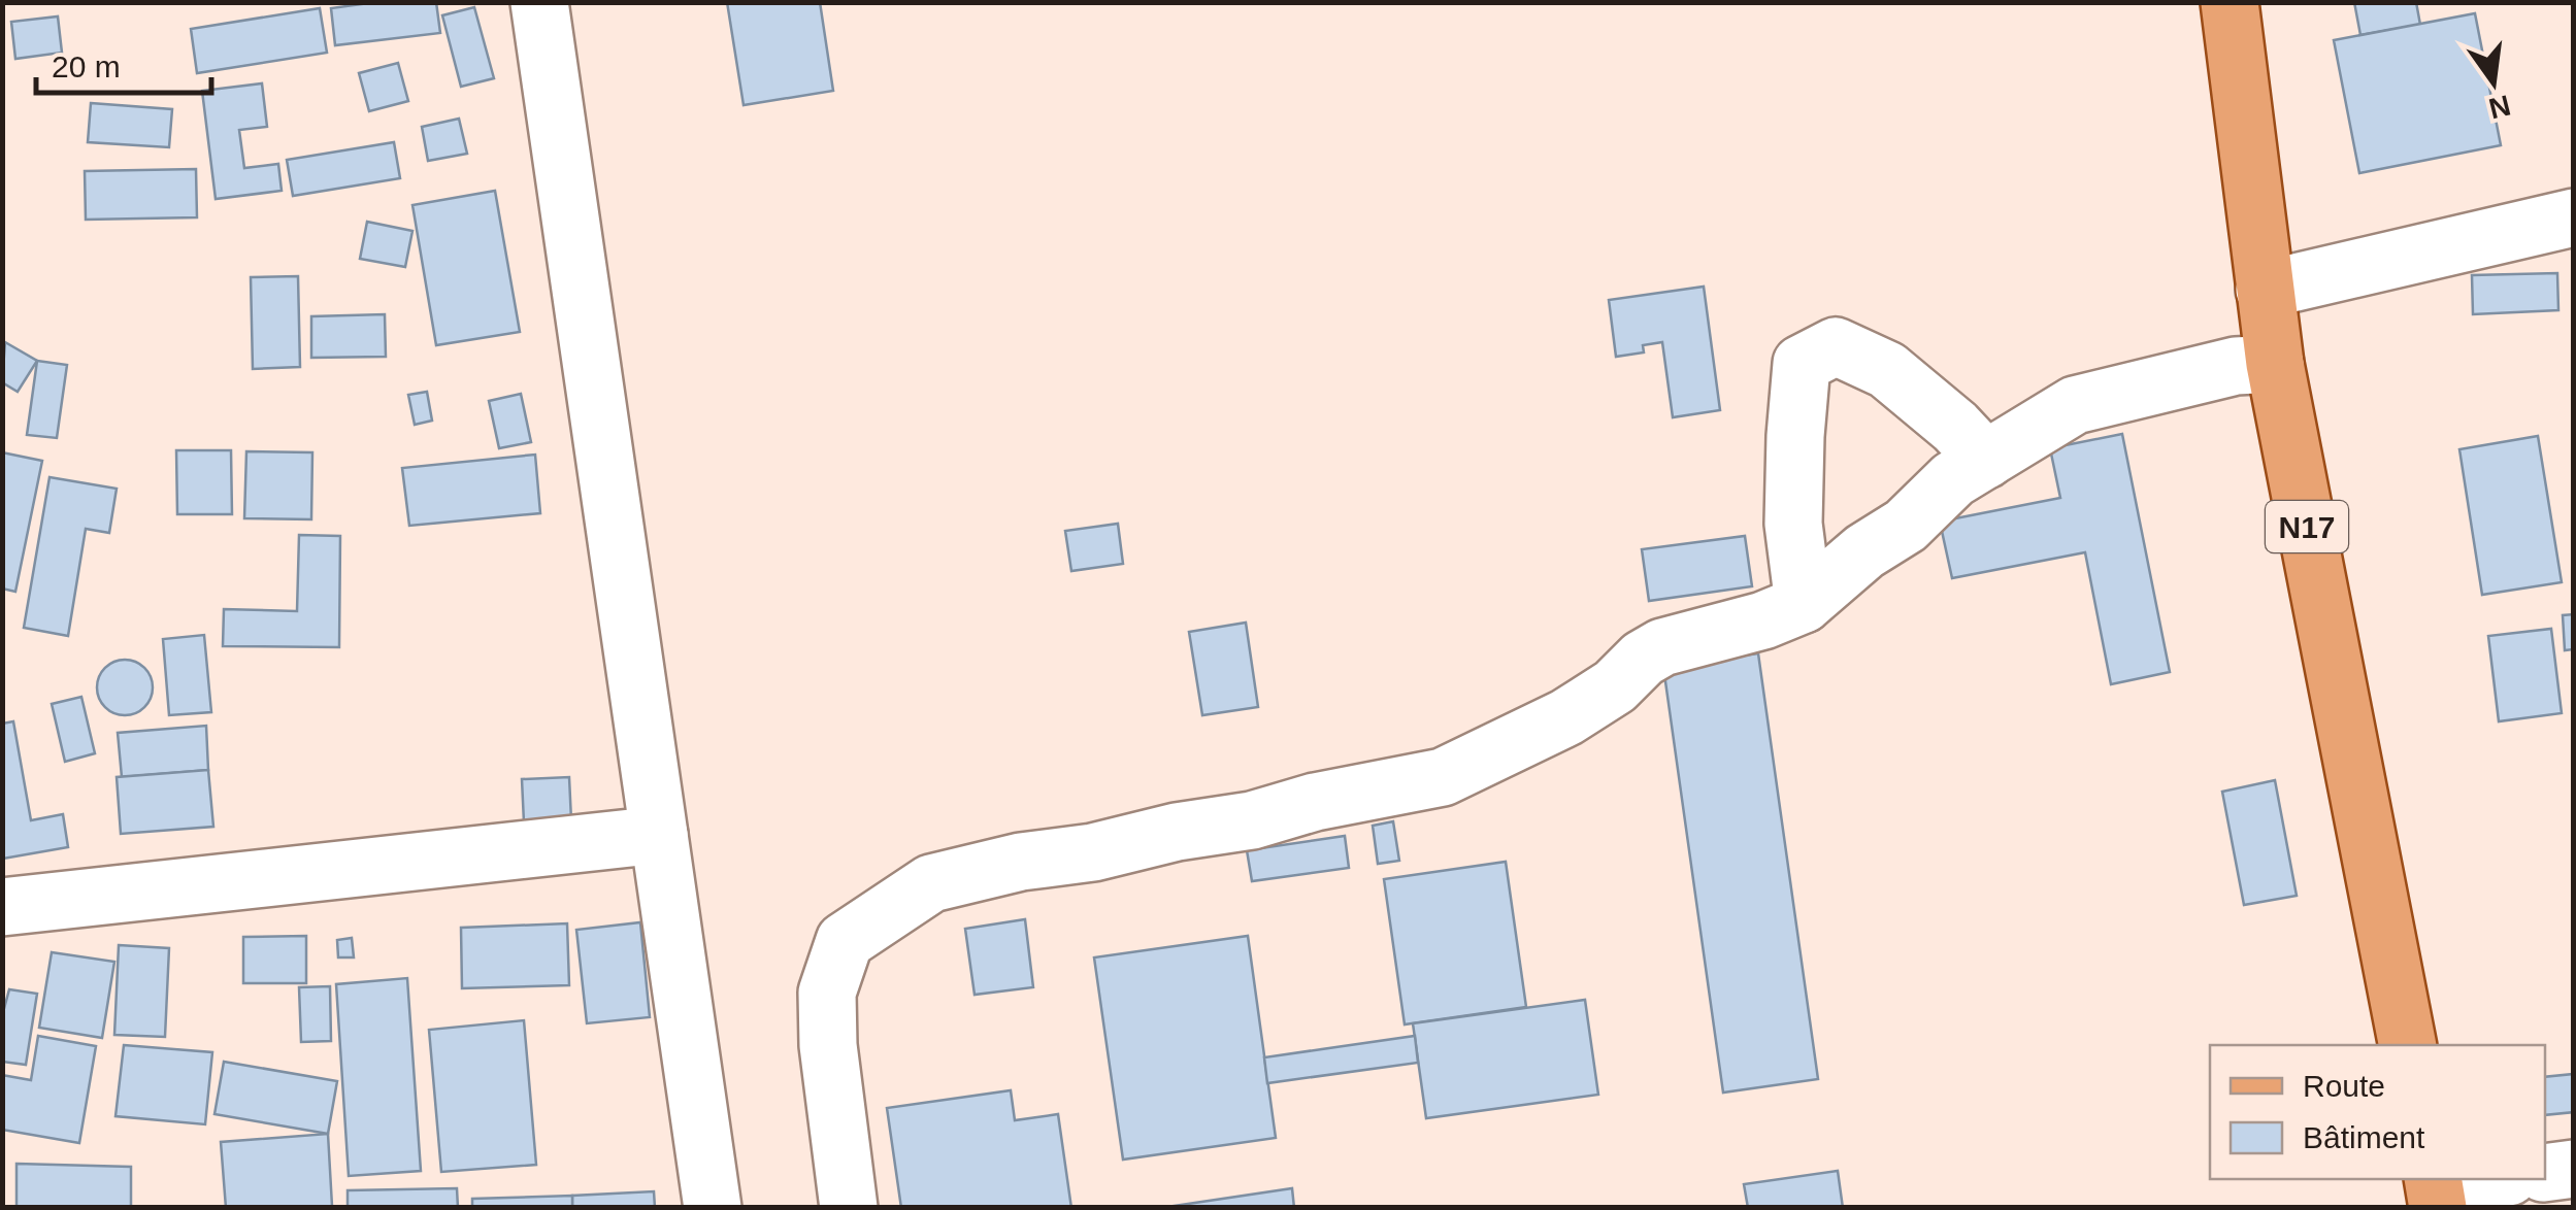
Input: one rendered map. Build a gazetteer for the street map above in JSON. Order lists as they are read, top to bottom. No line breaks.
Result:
{"streets":{"main road":["N17"]},"legend":["Route","Bâtiment"],"scale_bar":"20 m","north":"bottom"}
